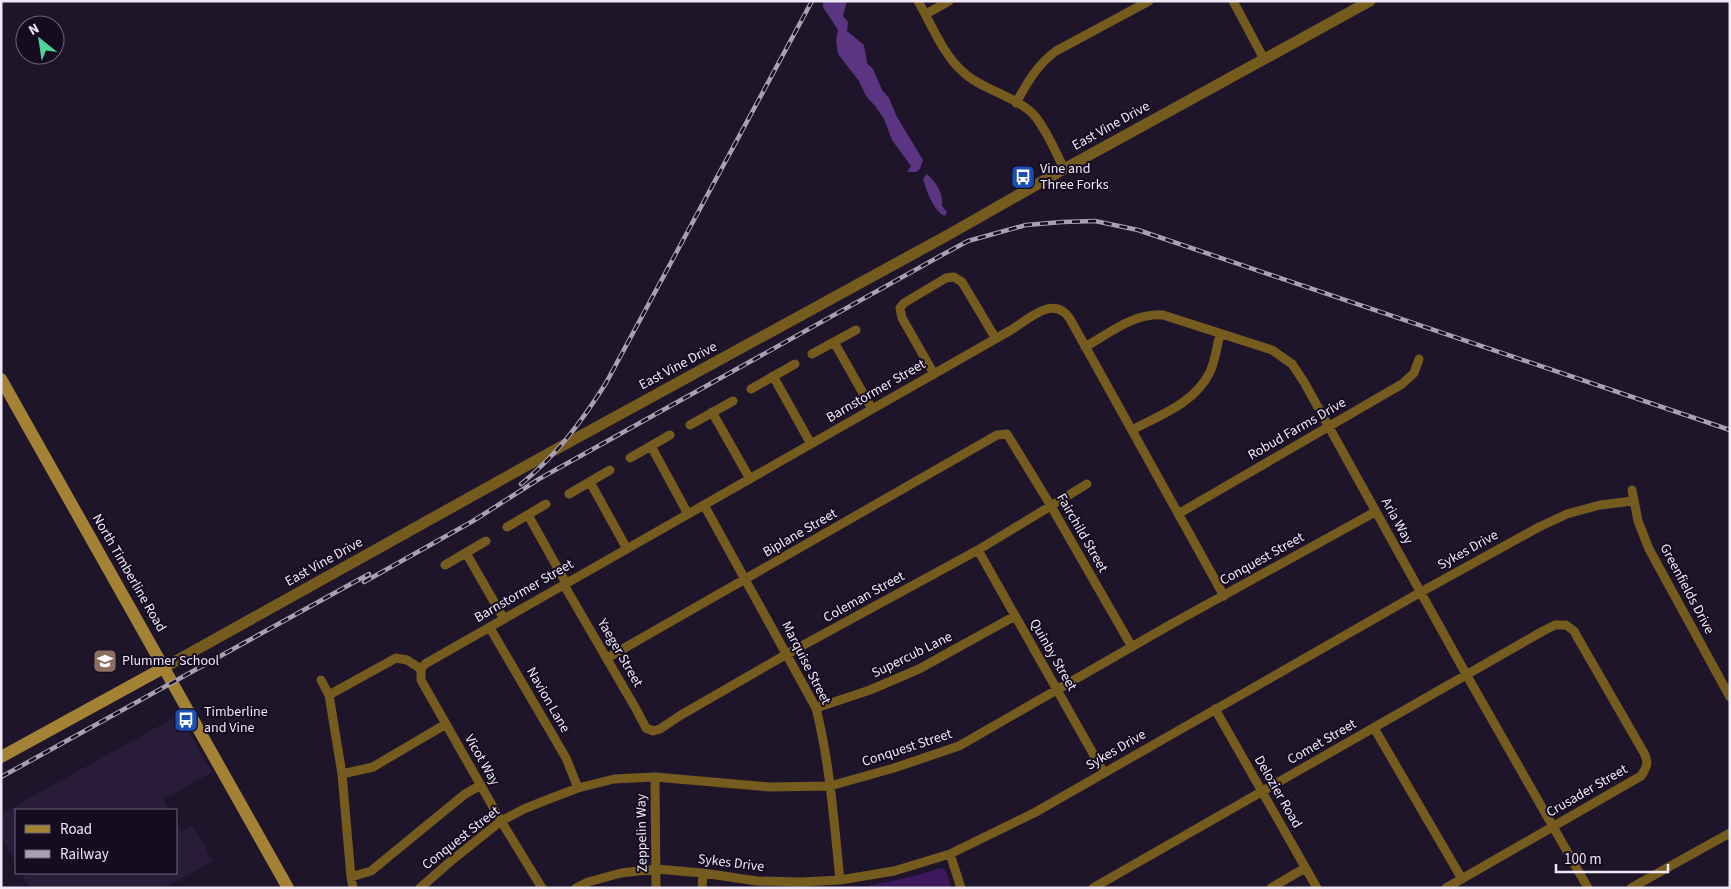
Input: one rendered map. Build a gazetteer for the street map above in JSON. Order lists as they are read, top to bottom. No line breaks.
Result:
{"streets":{"main road":["East Vine Drive","North Timberline Road"],"street":["Barnstormer Street","Robud Farms Drive","Aria Way","Biplane Street","Fairchild Street","Sykes Drive","Conquest Street","Greenfields Drive","Coleman Street","Yaeger Street","Supercub Lane","Quinby Street","Marquise Street","Navion Lane","Comet Street","Vicot Way","Crusader Street","Delozier Road","Zeppelin Way"]},"crossings":[["East Vine Drive","North Timberline Road"],["Barnstormer Street","Robud Farms Drive"],["Barnstormer Street","Aria Way"],["Barnstormer Street","Conquest Street"],["Barnstormer Street","Yaeger Street"],["Barnstormer Street","Marquise Street"],["Barnstormer Street","Navion Lane"],["Barnstormer Street","Vicot Way"],["Robud Farms Drive","Aria Way"],["Aria Way","Sykes Drive"],["Aria Way","Conquest Street"],["Aria Way","Comet Street"],["Aria Way","Crusader Street"],["Biplane Street","Fairchild Street"],["Biplane Street","Yaeger Street"],["Biplane Street","Marquise Street"],["Fairchild Street","Conquest Street"],["Fairchild Street","Coleman Street"],["Sykes Drive","Greenfields Drive"],["Sykes Drive","Quinby Street"],["Sykes Drive","Marquise Street"],["Sykes Drive","Delozier Road"],["Sykes Drive","Zeppelin Way"],["Conquest Street","Quinby Street"],["Conquest Street","Marquise Street"],["Conquest Street","Navion Lane"],["Conquest Street","Vicot Way"],["Conquest Street","Zeppelin Way"],["Coleman Street","Yaeger Street"],["Coleman Street","Quinby Street"],["Coleman Street","Marquise Street"],["Supercub Lane","Quinby Street"],["Supercub Lane","Marquise Street"],["Comet Street","Crusader Street"],["Comet Street","Delozier Road"]],"places":{"bus stop":["Vine and Three Forks","Timberline and Vine"],"school or university":["Plummer School"]},"legend":["Road","Railway"],"scale_bar":"100 m","north":"top left"}
